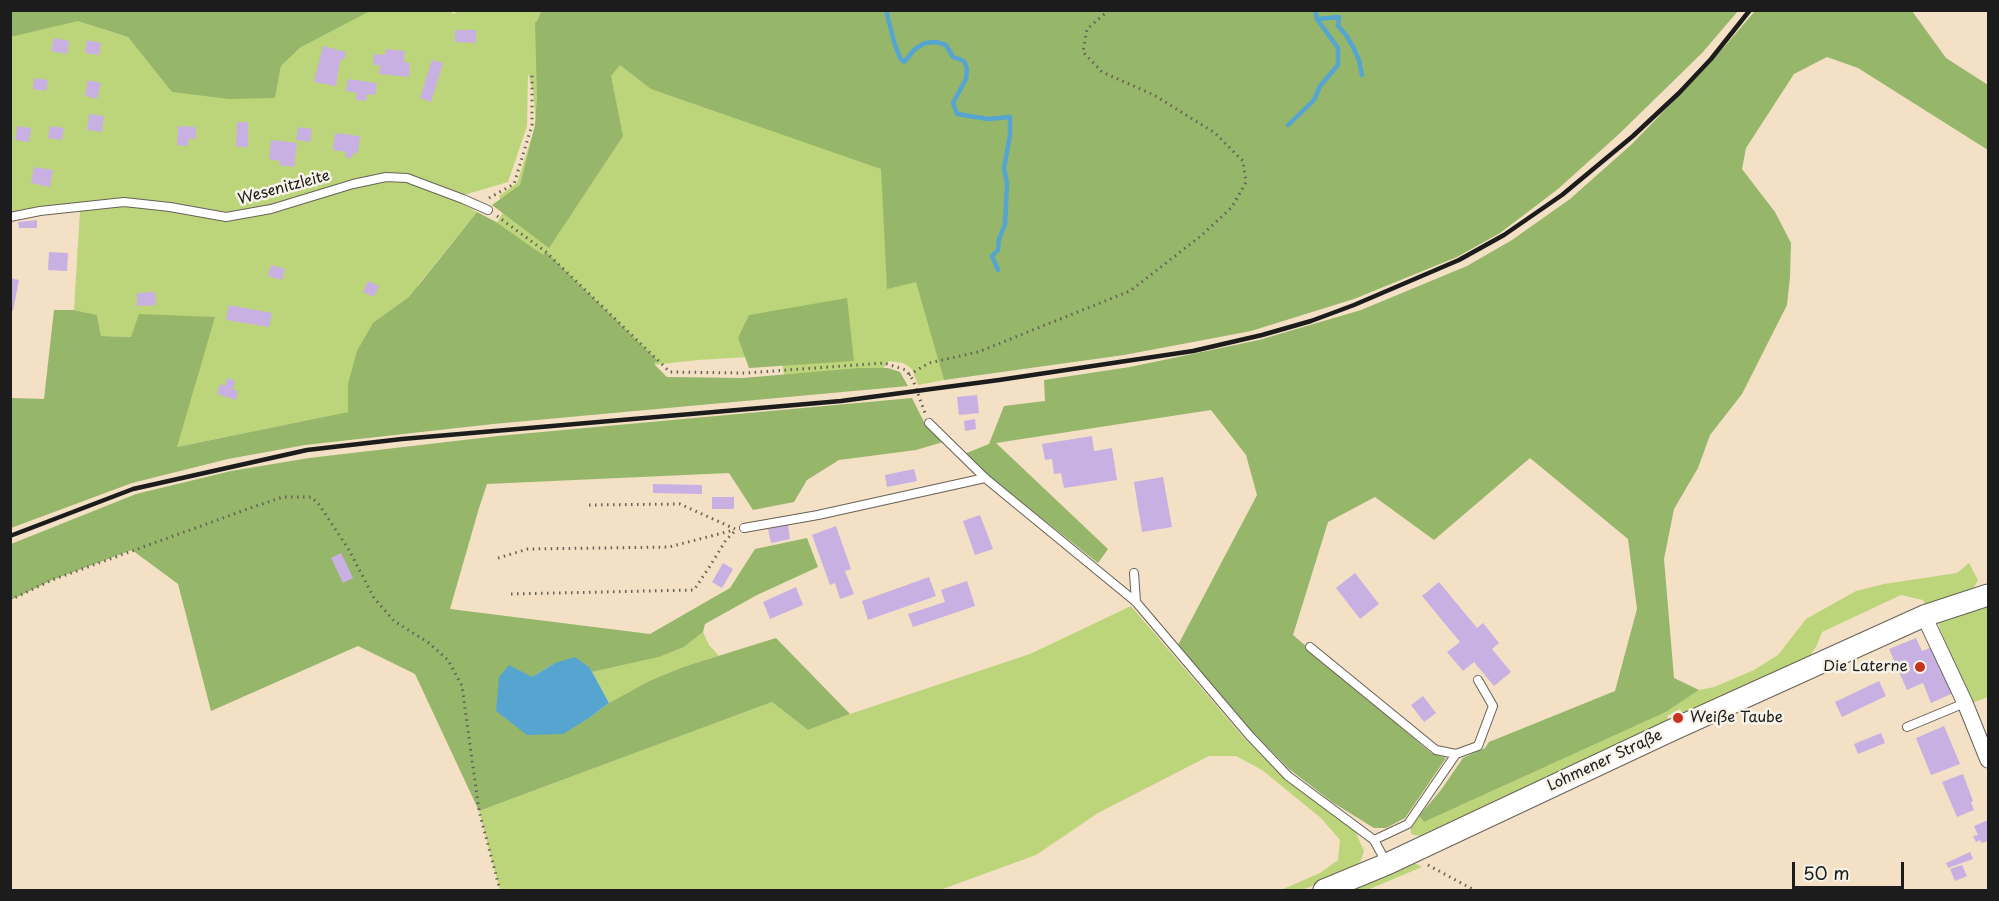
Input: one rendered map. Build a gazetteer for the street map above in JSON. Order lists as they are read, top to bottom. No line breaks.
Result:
{"streets":{"main road":["Lohmener Straße"],"lane":["Wesenitzleite"]},"places":["Die Laterne","Weiße Taube"],"scale_bar":"50 m"}
